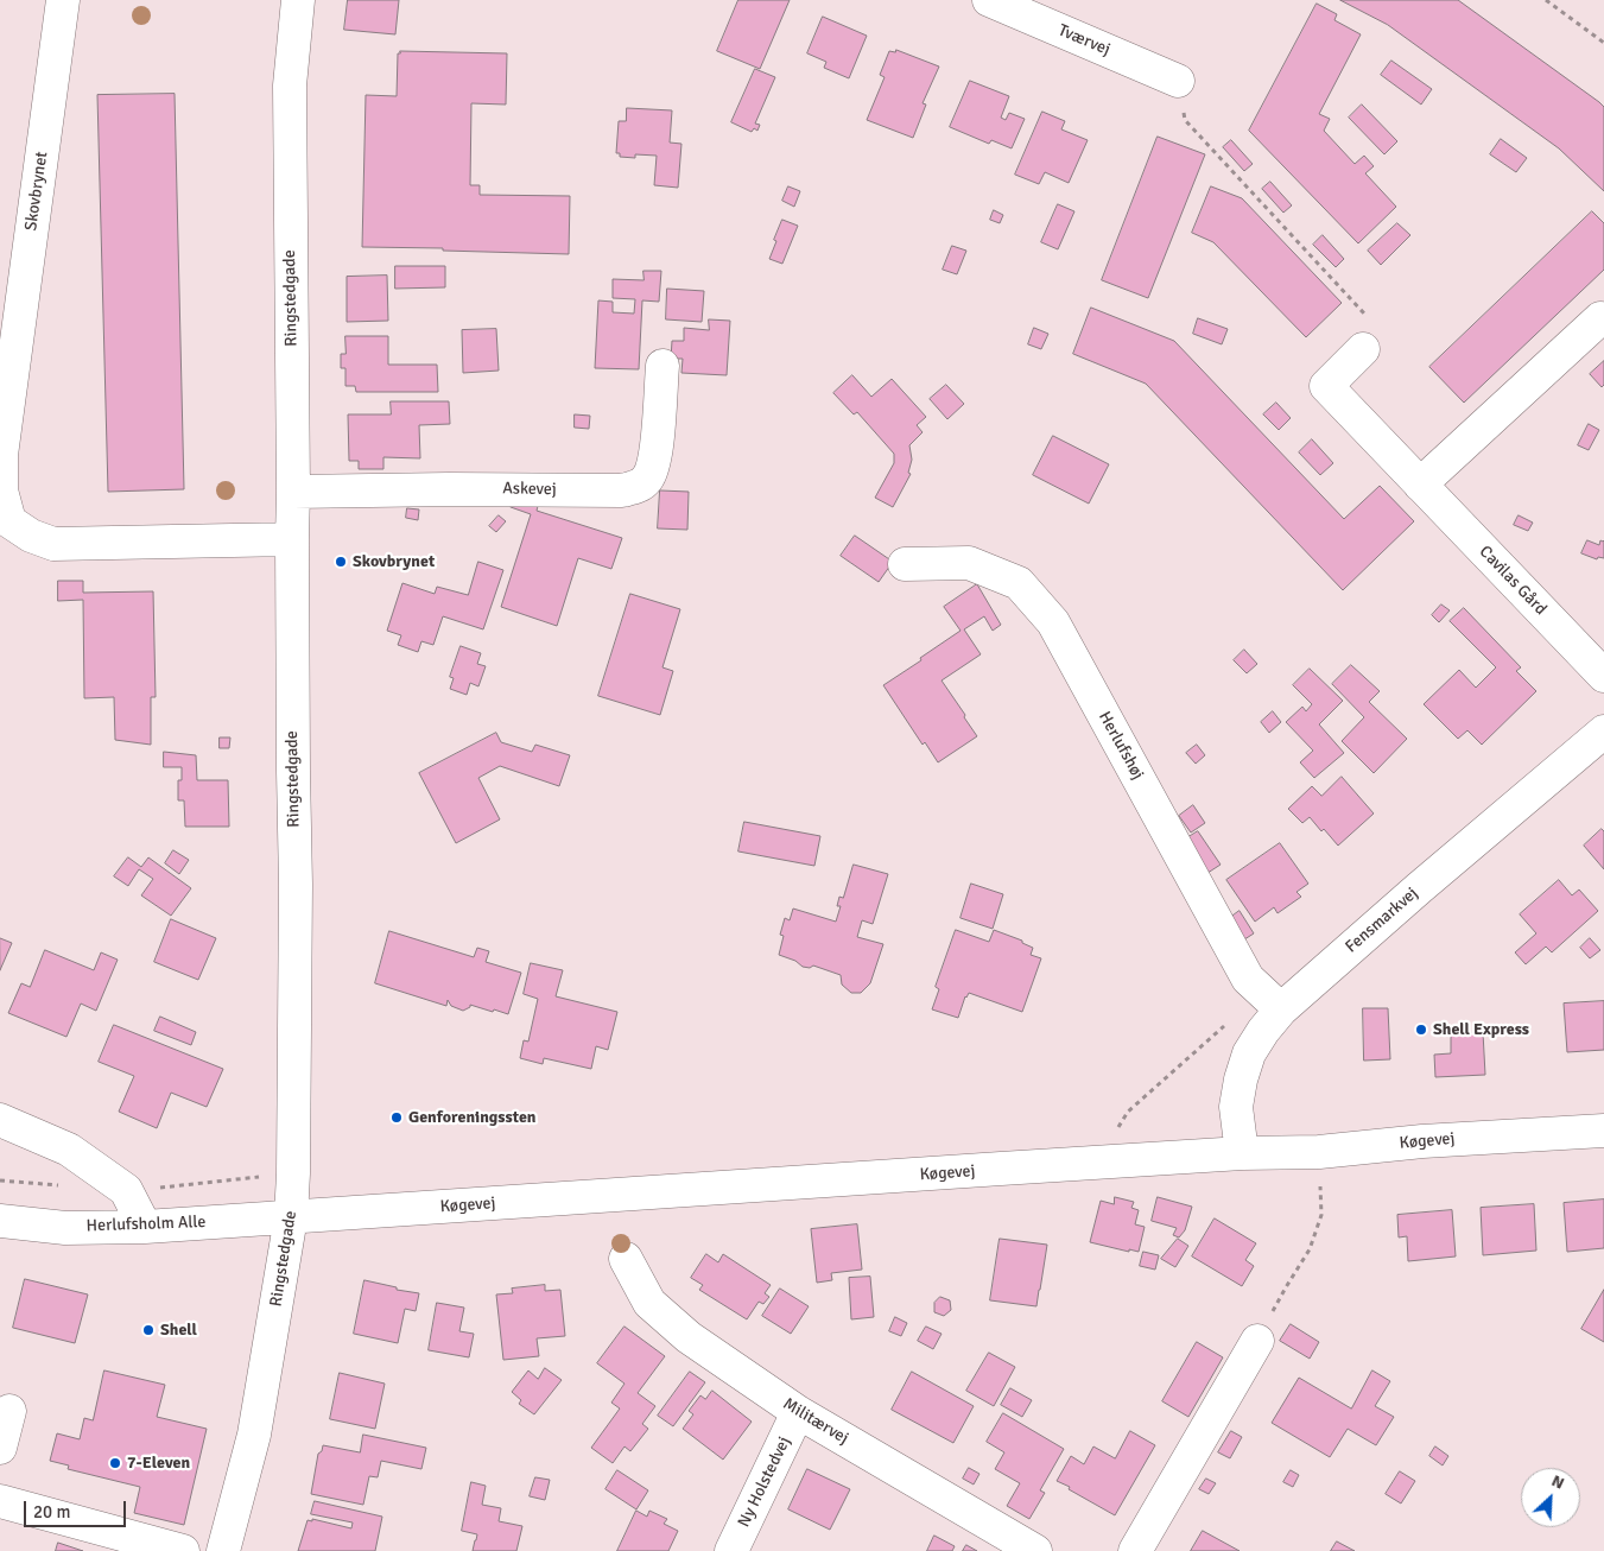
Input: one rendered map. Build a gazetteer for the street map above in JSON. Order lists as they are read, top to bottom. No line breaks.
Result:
{"streets":{"street":["Tværvej","Skovbrynet","Ringstedgade","Askevej","Cavilas Gård","Herlufshøj","Fensmarkvej","Køgevej","Herlufsholm Alle","Militærvej","Ny Holstedvej"]},"crossings":[["Skovbrynet","Ringstedgade"],["Ringstedgade","Askevej"],["Ringstedgade","Køgevej"],["Ringstedgade","Herlufsholm Alle"],["Herlufshøj","Fensmarkvej"],["Fensmarkvej","Køgevej"],["Køgevej","Herlufsholm Alle"],["Militærvej","Ny Holstedvej"]],"places":["Skovbrynet","Shell Express","Genforeningssten","Shell","7-Eleven"],"scale_bar":"20 m","north":"top right"}
